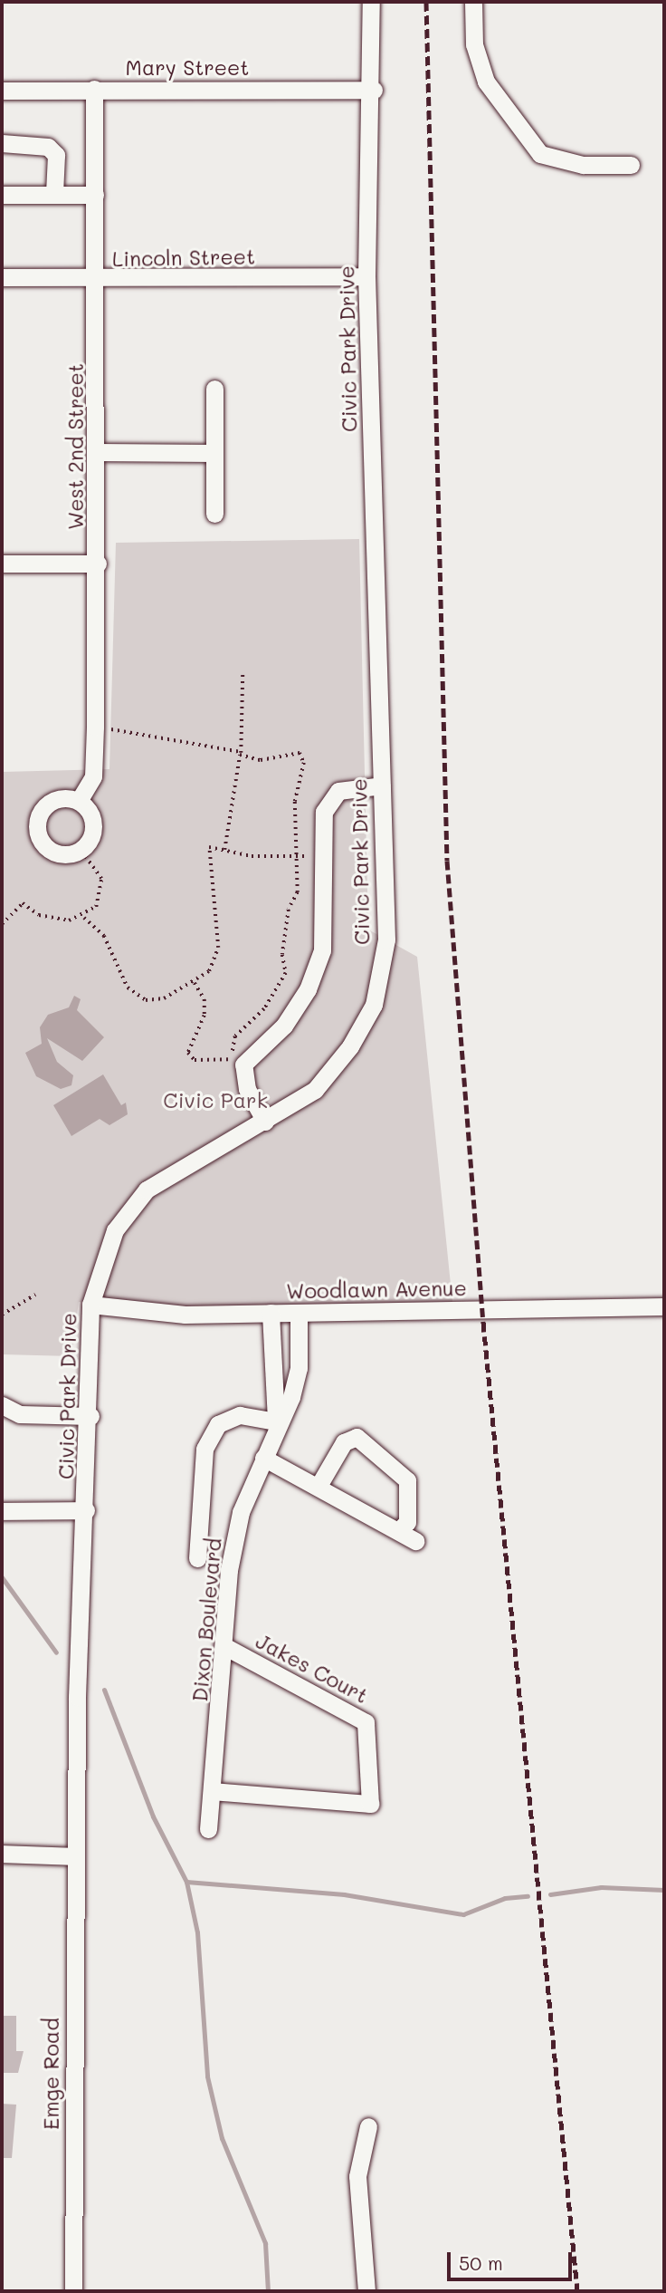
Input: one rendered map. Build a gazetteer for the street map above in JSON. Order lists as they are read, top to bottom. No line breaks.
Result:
{"streets":{"street":["Mary Street","Lincoln Street","Civic Park Drive","West 2nd Street","Woodlawn Avenue","Dixon Boulevard","Jakes Court","Emge Road"]},"crossings":[["Mary Street","Civic Park Drive"],["Mary Street","West 2nd Street"],["Lincoln Street","Civic Park Drive"],["Lincoln Street","West 2nd Street"],["Civic Park Drive","Woodlawn Avenue"],["Civic Park Drive","Emge Road"],["Woodlawn Avenue","Dixon Boulevard"],["Dixon Boulevard","Jakes Court"]],"parks":["Civic Park"],"scale_bar":"50 m"}
